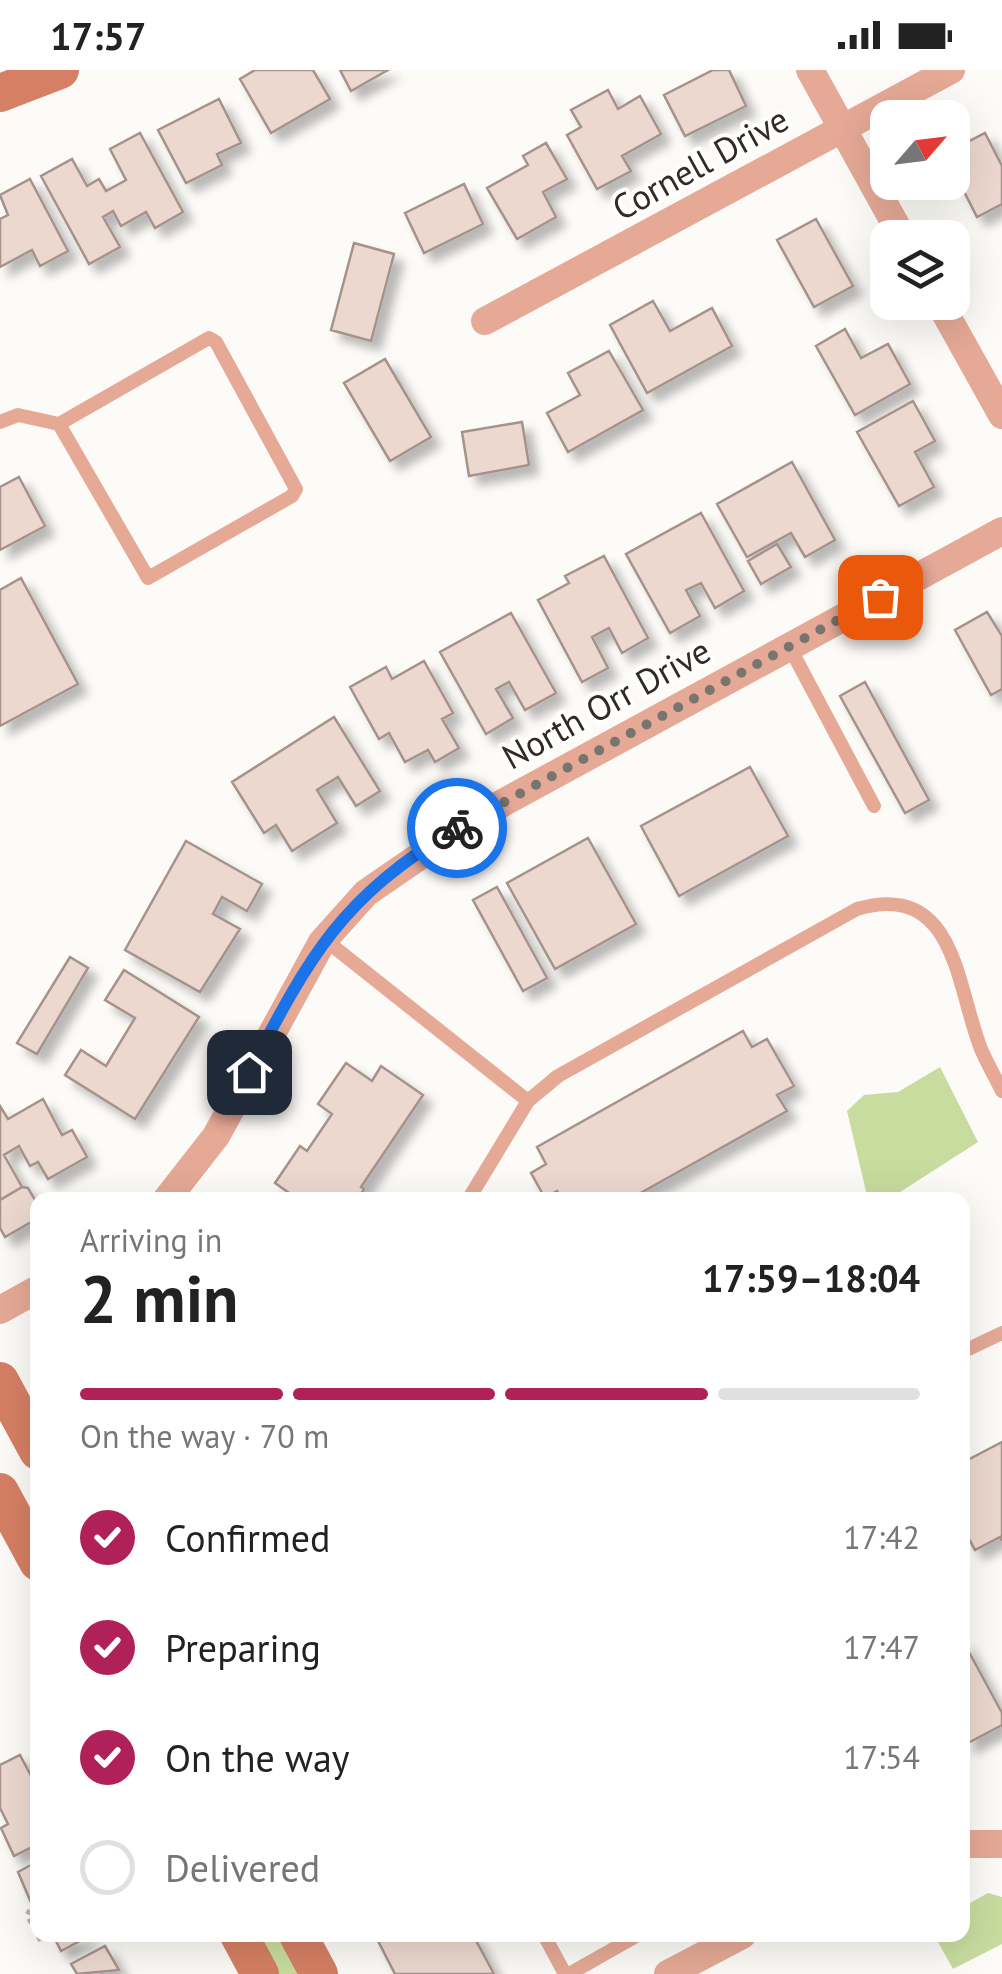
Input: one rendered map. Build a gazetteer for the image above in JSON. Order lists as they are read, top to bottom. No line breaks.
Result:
{"streets":{"street":["Cornell Drive","North Orr Drive"]},"north":"top right","page":{"status":"17:57","heading":["2 min","Arriving in","17:59–18:04"],"bar":"On the way · 70 m","list":[["Confirmed","17:42"],["Preparing","17:47"],["On the way","17:54"],"Delivered"]}}
